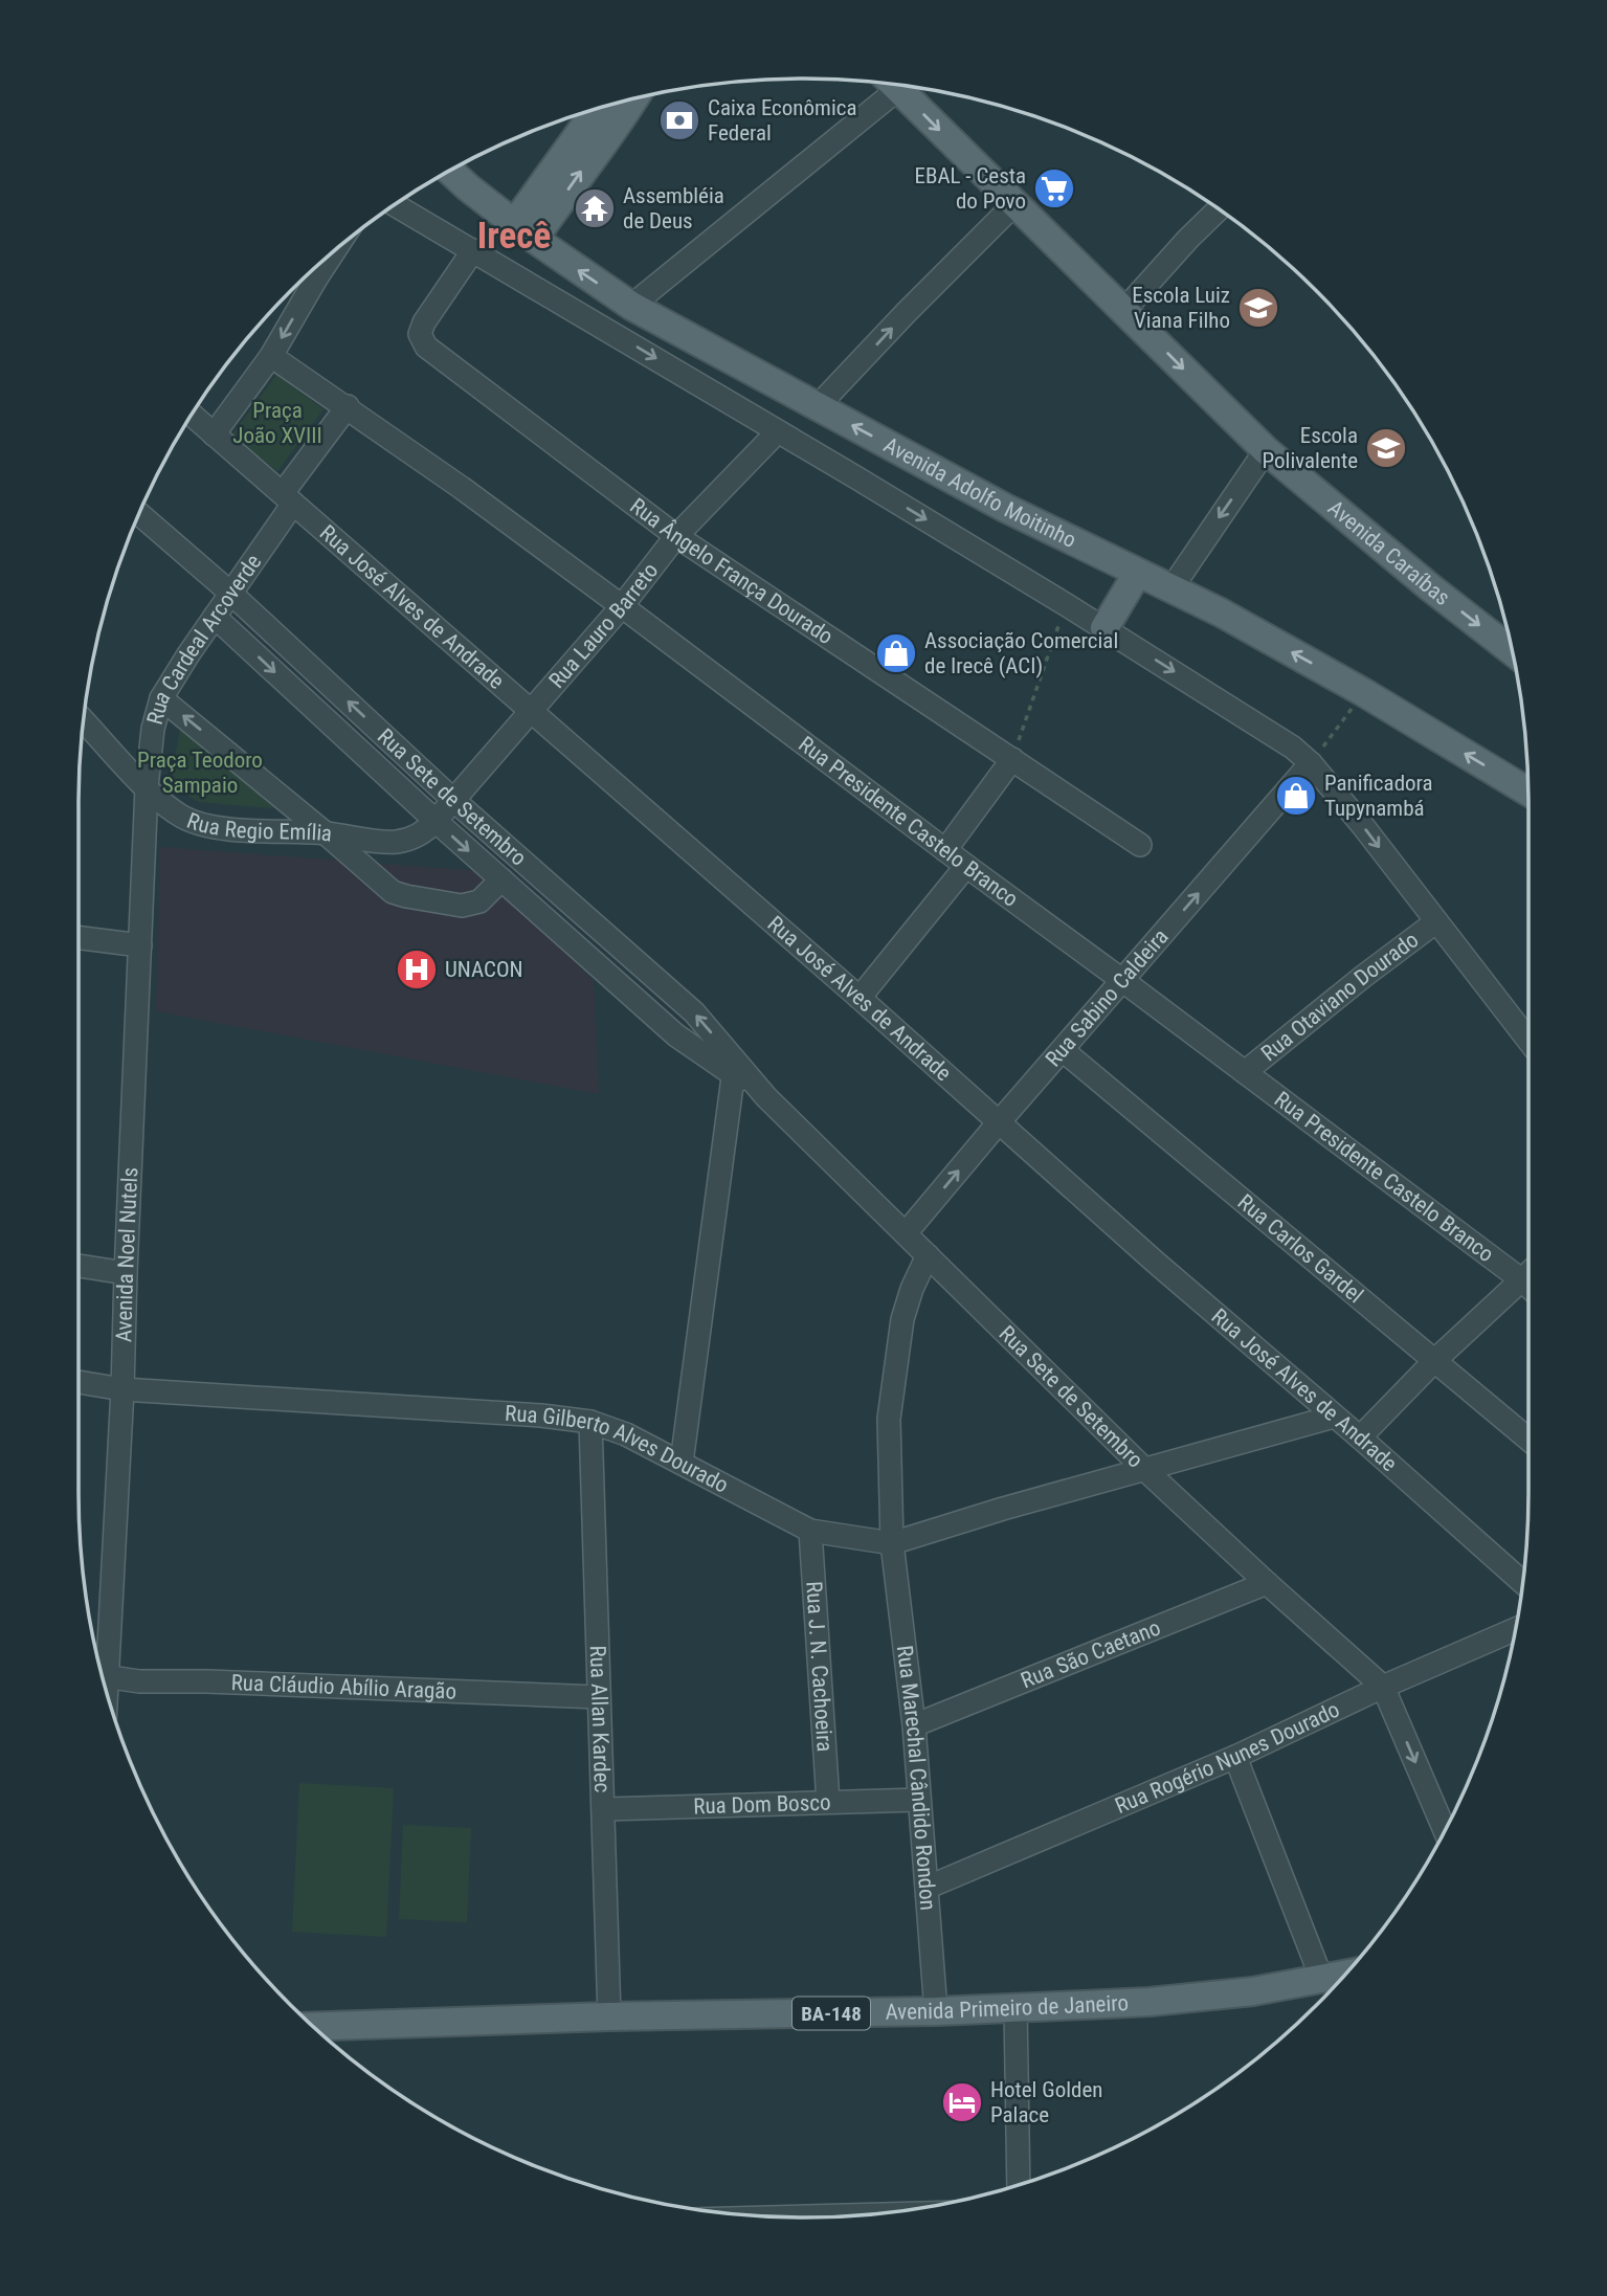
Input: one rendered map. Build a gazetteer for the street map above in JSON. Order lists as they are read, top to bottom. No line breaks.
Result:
{"streets":{"main road":["Avenida Adolfo Moitinho","Avenida Caraíbas","Avenida Primeiro de Janeiro","BA-148"],"street":["Rua Ângelo França Dourado","Rua José Alves de Andrade","Rua Lauro Barreto","Rua Cardeal Arcoverde","Rua Sete de Setembro","Rua Presidente Castelo Branco","Rua Regio Emília","Rua Otaviano Dourado","Rua Sabino Caldeira","Rua Carlos Gardel","Avenida Noel Nutels","Rua Gilberto Alves Dourado","Rua São Caetano","Rua J. N. Cachoeira","Rua Cláudio Abílio Aragão","Rua Allan Kardec","Rua Rogério Nunes Dourado","Rua Marechal Cândido Rondon","Rua Dom Bosco"]},"crossings":[["Avenida Adolfo Moitinho","Rua Ângelo França Dourado"],["Avenida Adolfo Moitinho","Rua Lauro Barreto"],["Avenida Adolfo Moitinho","Rua Otaviano Dourado"],["Avenida Adolfo Moitinho","Rua Sabino Caldeira"],["Rua Ângelo França Dourado","Rua Lauro Barreto"],["Rua José Alves de Andrade","Rua Lauro Barreto"],["Rua José Alves de Andrade","Rua Cardeal Arcoverde"],["Rua José Alves de Andrade","Rua Sabino Caldeira"],["Rua José Alves de Andrade","Rua Gilberto Alves Dourado"],["Rua Lauro Barreto","Rua Sete de Setembro"],["Rua Lauro Barreto","Rua Presidente Castelo Branco"],["Rua Lauro Barreto","Rua Regio Emília"],["Rua Cardeal Arcoverde","Rua Sete de Setembro"],["Rua Cardeal Arcoverde","Rua Presidente Castelo Branco"],["Rua Cardeal Arcoverde","Rua Regio Emília"],["Rua Cardeal Arcoverde","Avenida Noel Nutels"],["Rua Sete de Setembro","Rua Regio Emília"],["Rua Sete de Setembro","Rua Sabino Caldeira"],["Rua Sete de Setembro","Rua Gilberto Alves Dourado"],["Rua Sete de Setembro","Rua São Caetano"],["Rua Sete de Setembro","Rua Rogério Nunes Dourado"],["Rua Sete de Setembro","Rua Marechal Cândido Rondon"],["Rua Presidente Castelo Branco","Rua Otaviano Dourado"],["Rua Presidente Castelo Branco","Rua Sabino Caldeira"],["Rua Regio Emília","Avenida Noel Nutels"],["Rua Sabino Caldeira","Rua Carlos Gardel"],["Avenida Noel Nutels","Rua Gilberto Alves Dourado"],["Rua Gilberto Alves Dourado","Rua J. N. Cachoeira"],["Rua Gilberto Alves Dourado","Rua Allan Kardec"],["Rua Gilberto Alves Dourado","Rua Marechal Cândido Rondon"],["Rua São Caetano","Rua Marechal Cândido Rondon"],["Rua J. N. Cachoeira","Rua Dom Bosco"],["Rua Cláudio Abílio Aragão","Rua Allan Kardec"],["Rua Allan Kardec","Rua Dom Bosco"],["Rua Allan Kardec","Avenida Primeiro de Janeiro"],["Rua Rogério Nunes Dourado","Rua Marechal Cândido Rondon"],["Rua Marechal Cândido Rondon","Rua Dom Bosco"],["Rua Marechal Cândido Rondon","Avenida Primeiro de Janeiro"]],"one_way":["Avenida Caraíbas","Rua Sabino Caldeira"],"districts":["Irecê"],"parks":["Praça João XVIII","Praça Teodoro Sampaio"],"places":{"bank":["Caixa Econômica Federal"],"supermarket":["EBAL - Cesta do Povo"],"temple":["Assembléia de Deus"],"school or university":["Escola Luiz Viana Filho","Escola Polivalente"],"shop":["Associação Comercial de Irecê (ACI)","Panificadora Tupynambá"],"hospital":["UNACON"],"hotel":["Hotel Golden Palace"]}}
